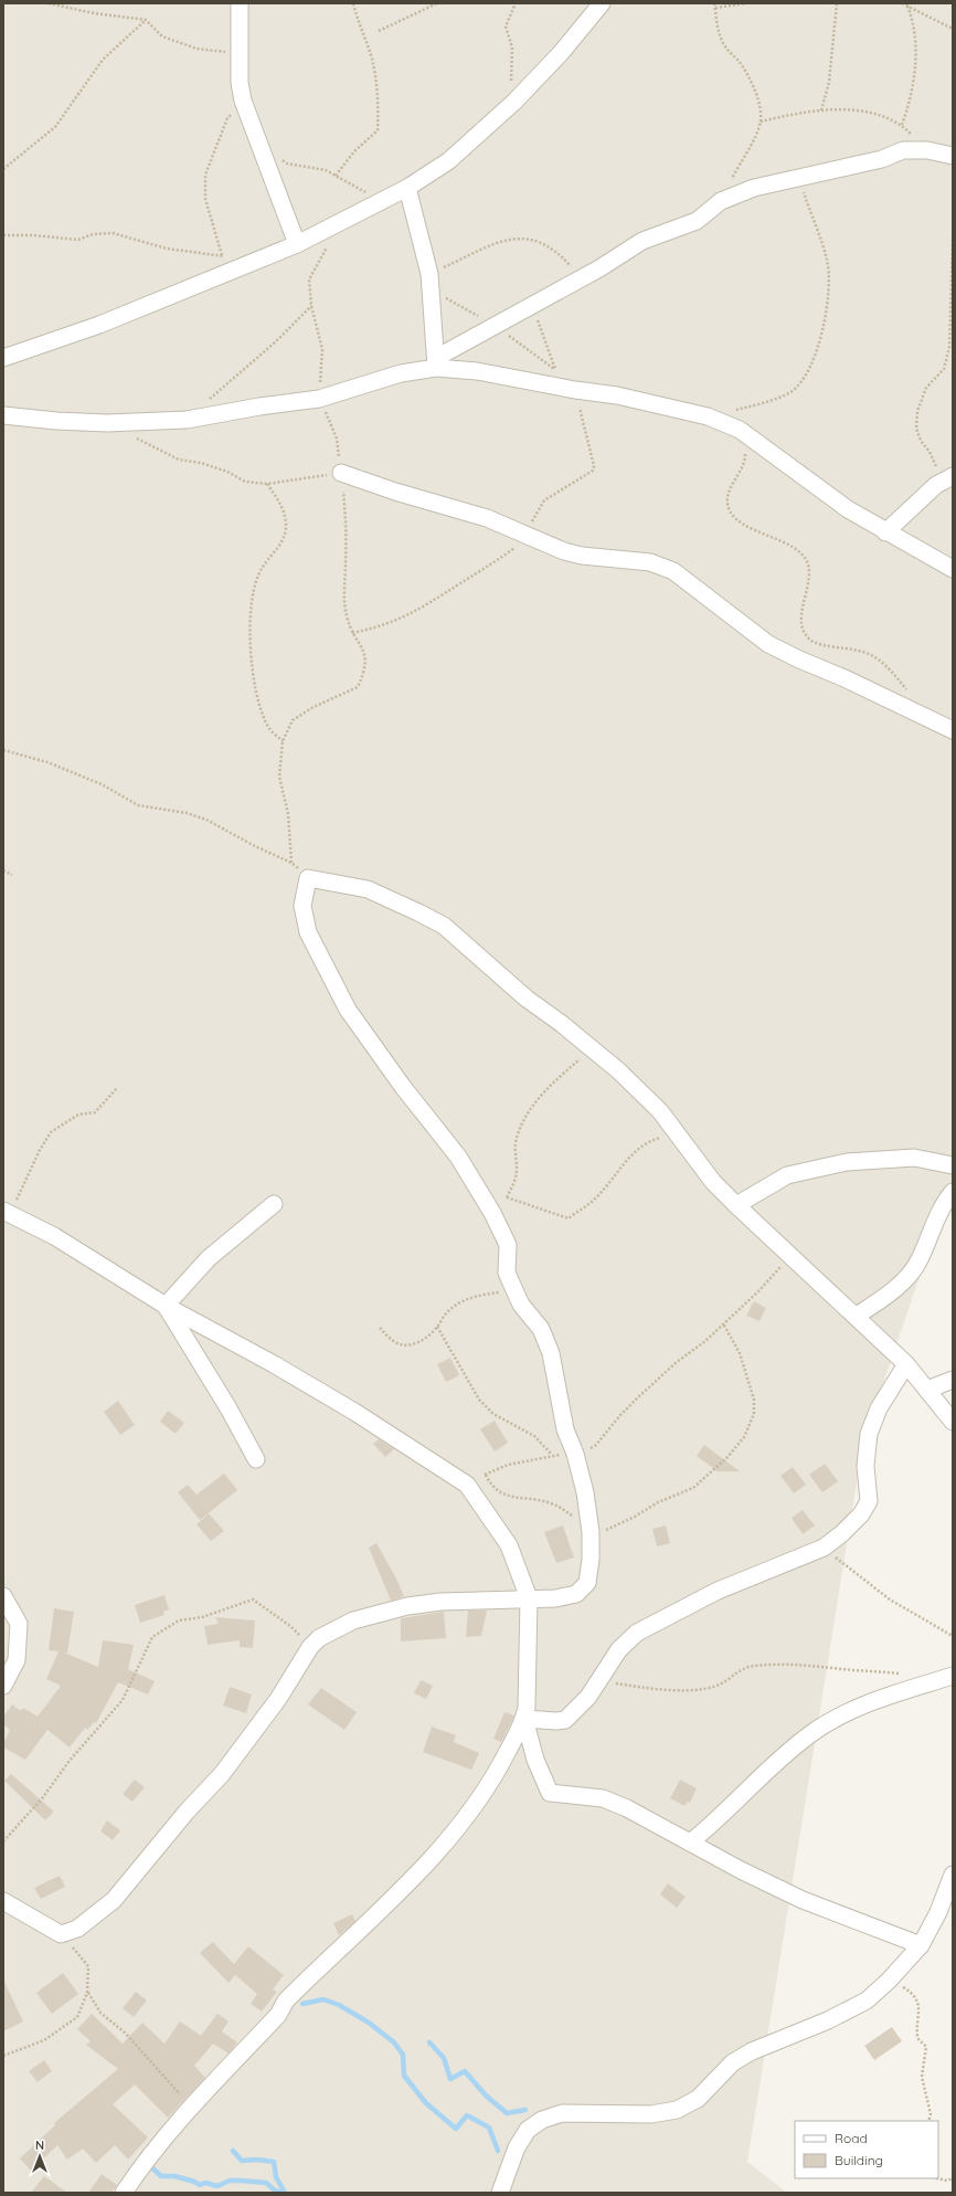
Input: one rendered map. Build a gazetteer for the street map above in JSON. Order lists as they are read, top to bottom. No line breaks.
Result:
{"legend":["Road","Building"],"north":"top"}
